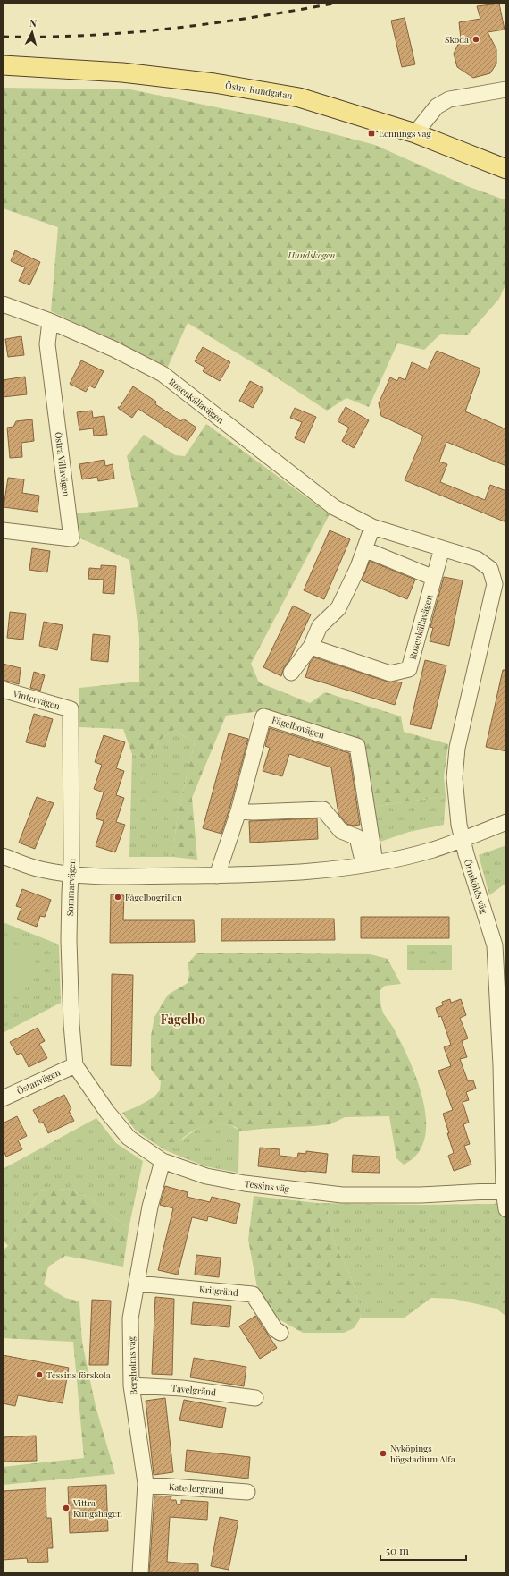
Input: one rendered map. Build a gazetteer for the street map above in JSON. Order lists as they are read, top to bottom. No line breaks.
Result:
{"streets":{"main road":["Östra Rundgatan"],"street":["Rosenkällavägen","Östra Villavägen","Vintervägen","Fågelbovägen","Örnskölds väg","Sommarvägen","Östanvägen","Tessins väg","Kritgränd","Bergholms väg","Tavelgränd","Katedergränd"]},"crossings":[["Rosenkällavägen","Östra Villavägen"],["Rosenkällavägen","Örnskölds väg"],["Vintervägen","Sommarvägen"],["Örnskölds väg","Tessins väg"],["Sommarvägen","Östanvägen"],["Sommarvägen","Tessins väg"],["Östanvägen","Tessins väg"],["Tessins väg","Bergholms väg"],["Kritgränd","Bergholms väg"],["Bergholms väg","Tavelgränd"],["Bergholms väg","Katedergränd"]],"districts":["Fågelbo"],"parks":["Hundskogen"],"places":{"other":["Skoda","Fågelbogrillen","Tessins förskola","Nyköpings högstadium Alfa","Vittra Kungshagen"],"transit":["Lennings väg"]},"scale_bar":"50 m","north":"top"}
